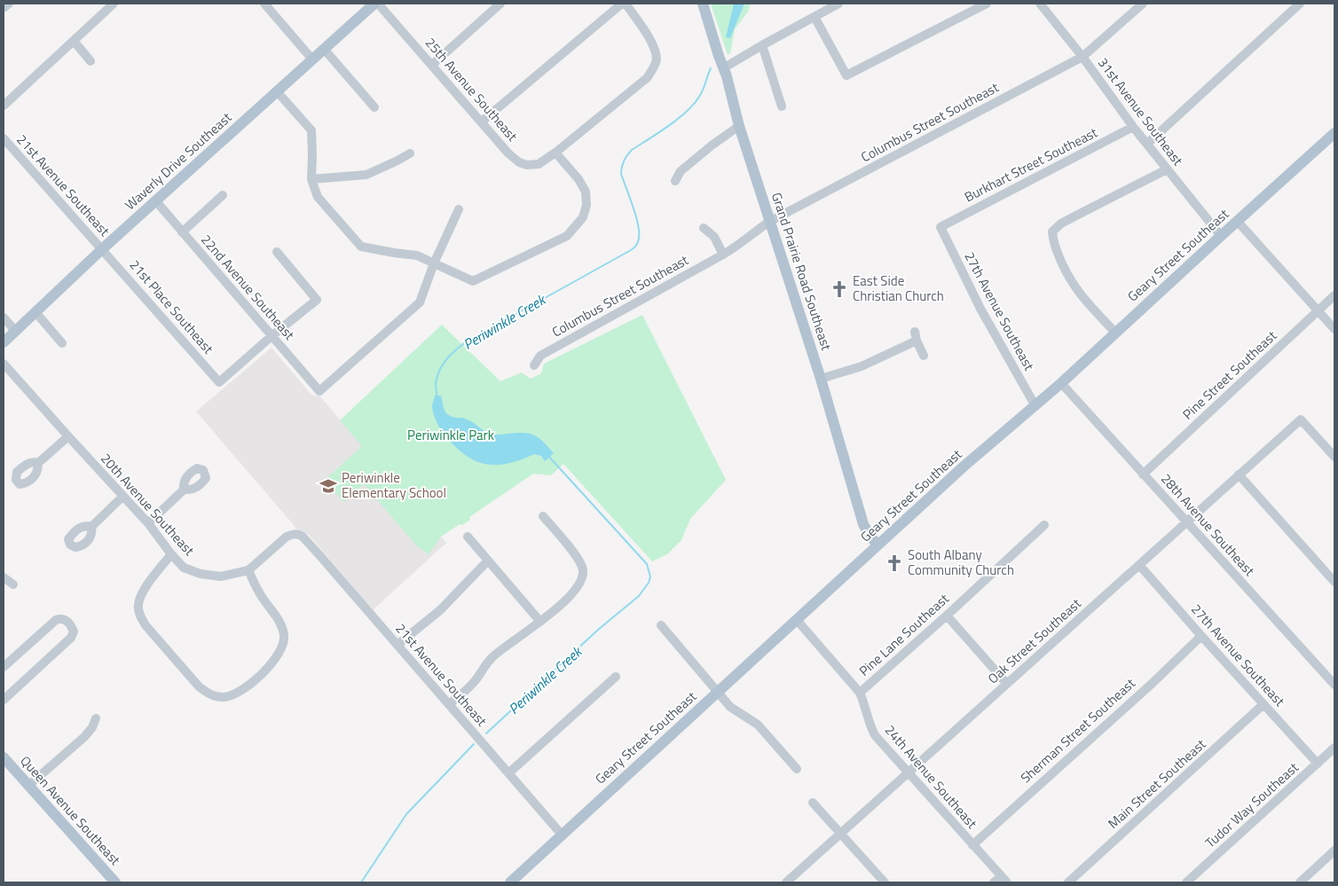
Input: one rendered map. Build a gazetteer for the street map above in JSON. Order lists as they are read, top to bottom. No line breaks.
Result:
{"streets":{"main road":["Waverly Drive Southeast","Geary Street Southeast","Grand Prairie Road Southeast","Queen Avenue Southeast"],"street":["25th Avenue Southeast","31st Avenue Southeast","Columbus Street Southeast","Burkhart Street Southeast","21st Avenue Southeast","22nd Avenue Southeast","21st Place Southeast","27th Avenue Southeast","Pine Street Southeast","20th Avenue Southeast","28th Avenue Southeast","Pine Lane Southeast","Oak Street Southeast","Sherman Street Southeast","24th Avenue Southeast","Main Street Southeast","Tudor Way Southeast"]},"crossings":[["31st Avenue Southeast","Columbus Street Southeast"],["31st Avenue Southeast","Burkhart Street Southeast"],["31st Avenue Southeast","Geary Street Southeast"],["Columbus Street Southeast","Grand Prairie Road Southeast"],["Waverly Drive Southeast","21st Avenue Southeast"],["Waverly Drive Southeast","22nd Avenue Southeast"],["Waverly Drive Southeast","21st Place Southeast"],["Burkhart Street Southeast","27th Avenue Southeast"],["21st Avenue Southeast","Geary Street Southeast"],["21st Avenue Southeast","21st Place Southeast"],["21st Avenue Southeast","20th Avenue Southeast"],["Geary Street Southeast","Grand Prairie Road Southeast"],["Geary Street Southeast","27th Avenue Southeast"],["Geary Street Southeast","28th Avenue Southeast"],["Geary Street Southeast","24th Avenue Southeast"],["22nd Avenue Southeast","21st Place Southeast"],["27th Avenue Southeast","Oak Street Southeast"],["27th Avenue Southeast","Sherman Street Southeast"],["27th Avenue Southeast","Main Street Southeast"],["27th Avenue Southeast","Tudor Way Southeast"],["Pine Street Southeast","28th Avenue Southeast"],["28th Avenue Southeast","Oak Street Southeast"],["Pine Lane Southeast","24th Avenue Southeast"],["Oak Street Southeast","24th Avenue Southeast"],["Sherman Street Southeast","24th Avenue Southeast"]],"water":["Periwinkle Creek"],"parks":["Periwinkle Park"],"places":{"church":["East Side Christian Church","South Albany Community Church"],"school or university":["Periwinkle Elementary School"]}}
